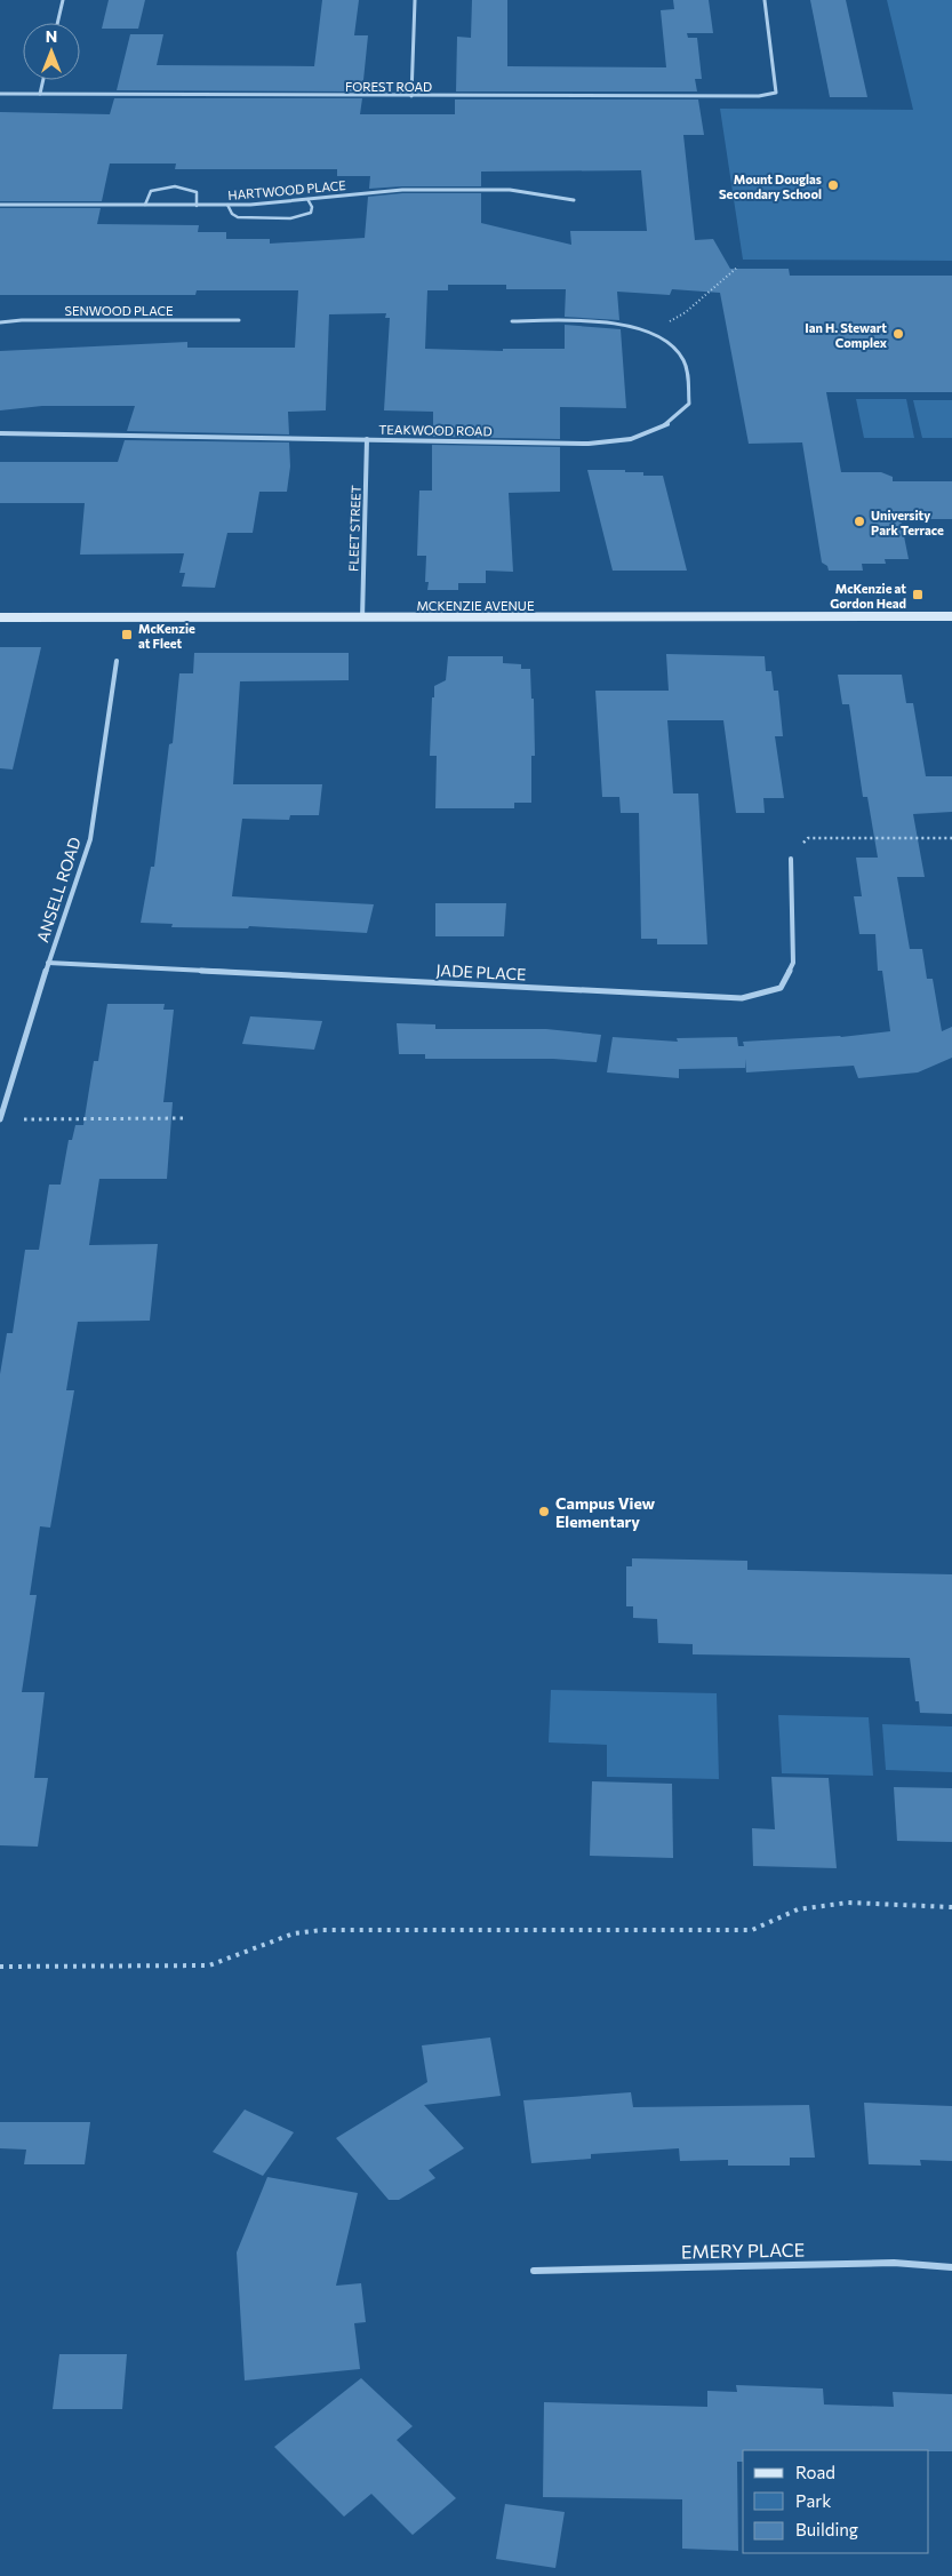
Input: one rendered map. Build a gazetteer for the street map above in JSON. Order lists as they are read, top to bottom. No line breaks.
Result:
{"streets":{"main road":["MCKENZIE AVENUE"],"street":["FOREST ROAD","HARTWOOD PLACE","SENWOOD PLACE","TEAKWOOD ROAD","FLEET STREET","ANSELL ROAD","JADE PLACE","EMERY PLACE"]},"crossings":[["TEAKWOOD ROAD","FLEET STREET"],["FLEET STREET","MCKENZIE AVENUE"],["ANSELL ROAD","JADE PLACE"]],"places":{"other":["Mount Douglas Secondary School","Ian H. Stewart Complex","University Park Terrace","Campus View Elementary"],"transit":["McKenzie at Gordon Head","McKenzie at Fleet"]},"legend":["Road","Park","Building"],"north":"top"}
